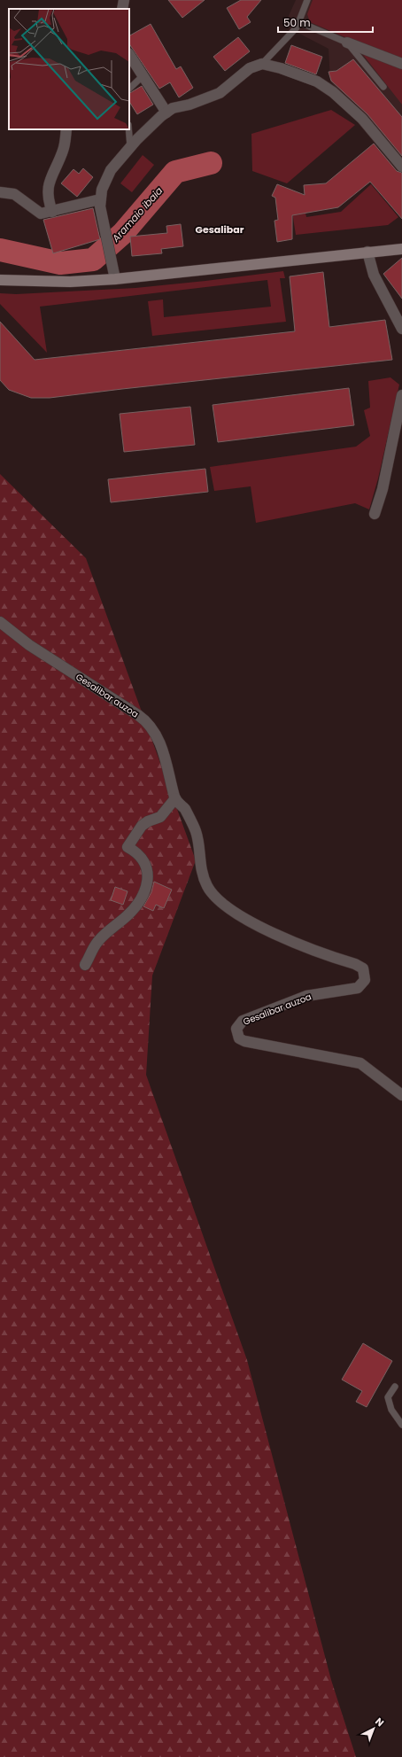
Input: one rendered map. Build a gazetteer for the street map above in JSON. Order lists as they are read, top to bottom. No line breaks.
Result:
{"streets":{"street":["Gesalibar auzoa"]},"districts":["Gesalibar"],"water":["Aramaio ibaia"],"scale_bar":"50 m","north":"top right"}
